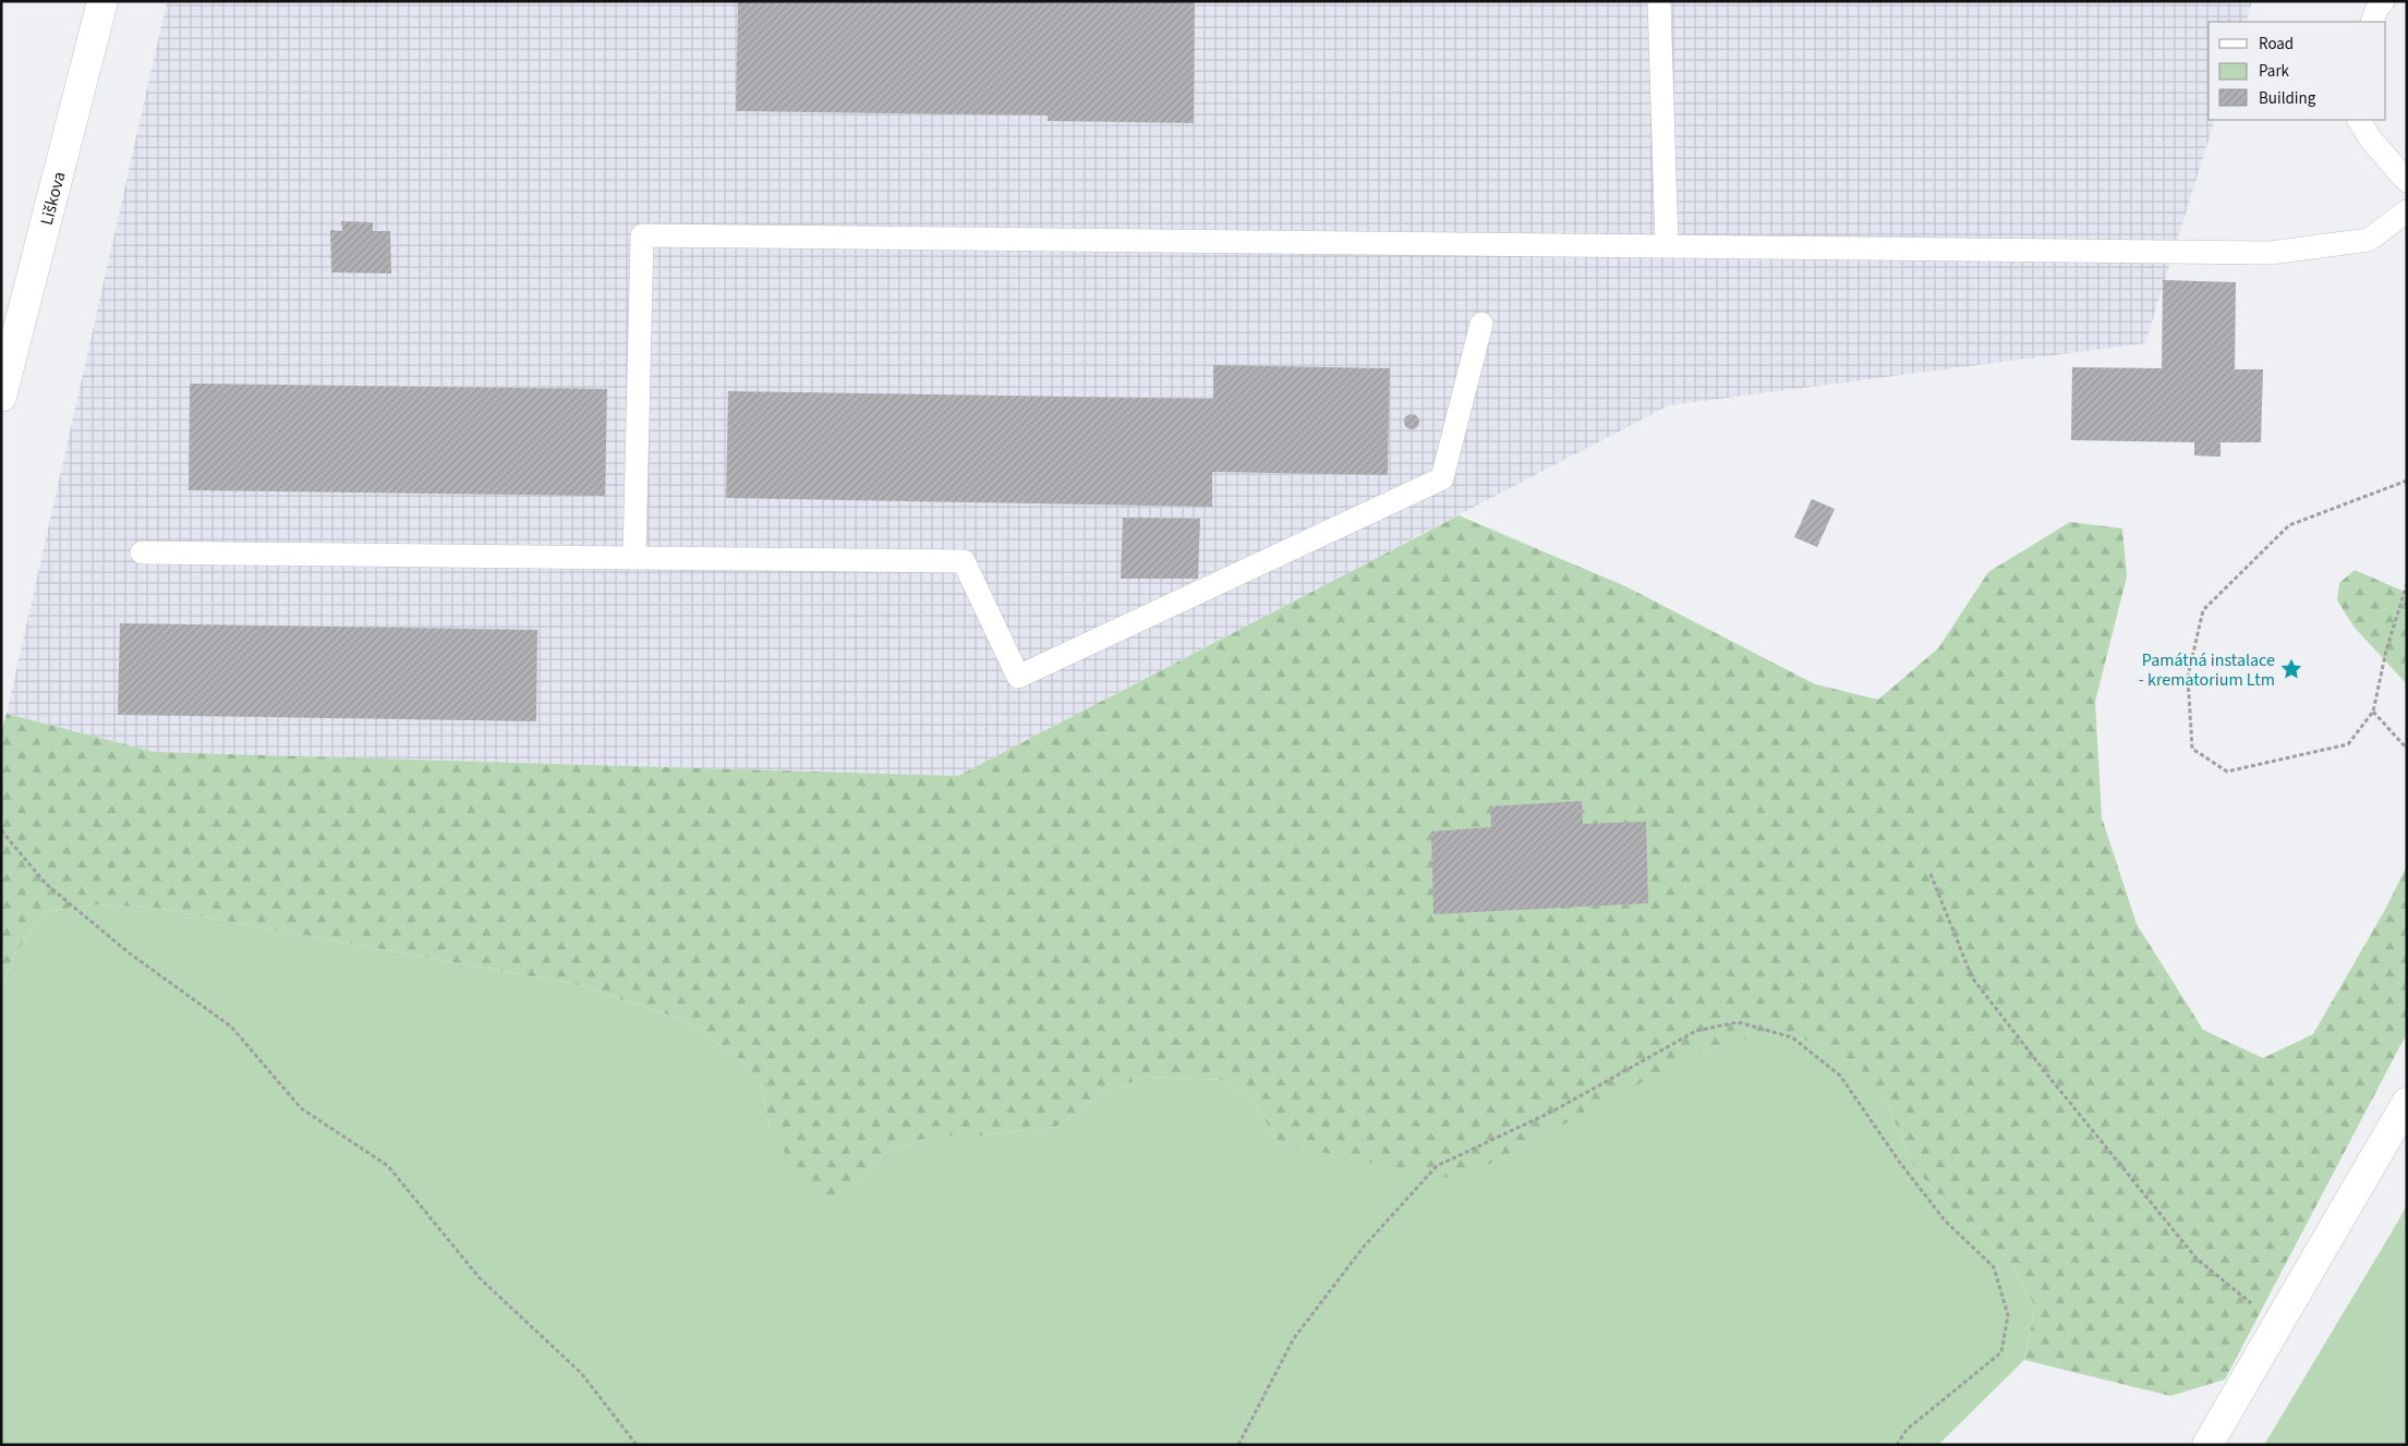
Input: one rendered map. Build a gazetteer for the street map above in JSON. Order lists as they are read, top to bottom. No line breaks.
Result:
{"streets":{"street":["Liškova"]},"places":{"place":["Památná instalace - krematorium Ltm"]},"legend":["Road","Park","Building"]}
